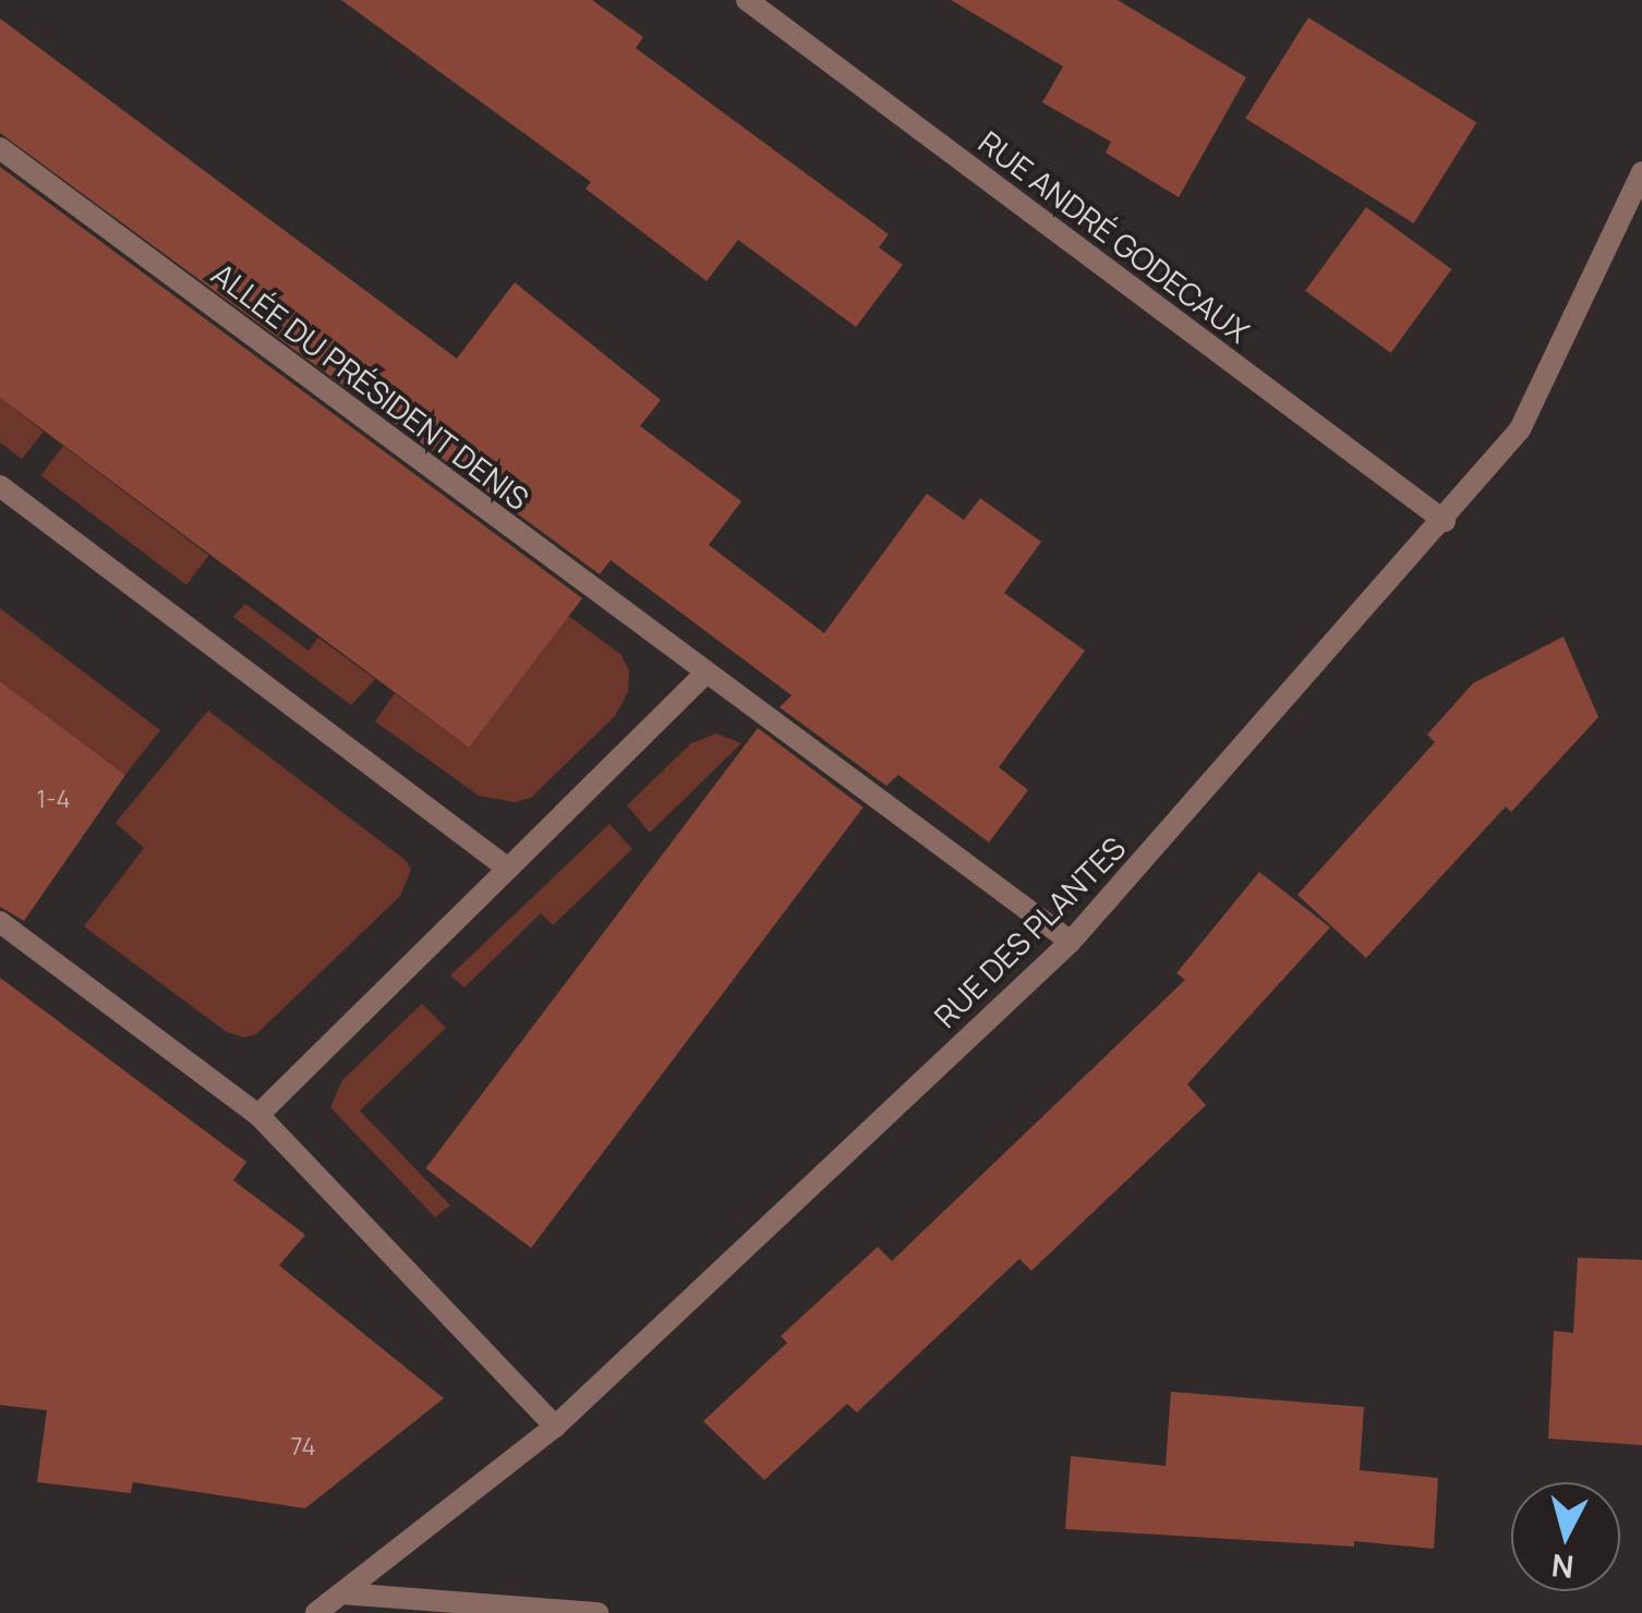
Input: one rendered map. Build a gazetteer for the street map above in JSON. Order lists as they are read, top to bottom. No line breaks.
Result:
{"streets":{"street":["RUE ANDRÉ GODECAUX","ALLÉE DU PRÉSIDENT DENIS","RUE DES PLANTES"]},"crossings":[["RUE ANDRÉ GODECAUX","RUE DES PLANTES"],["ALLÉE DU PRÉSIDENT DENIS","RUE DES PLANTES"]],"house_numbers":["1-4","74"],"north":"bottom"}
